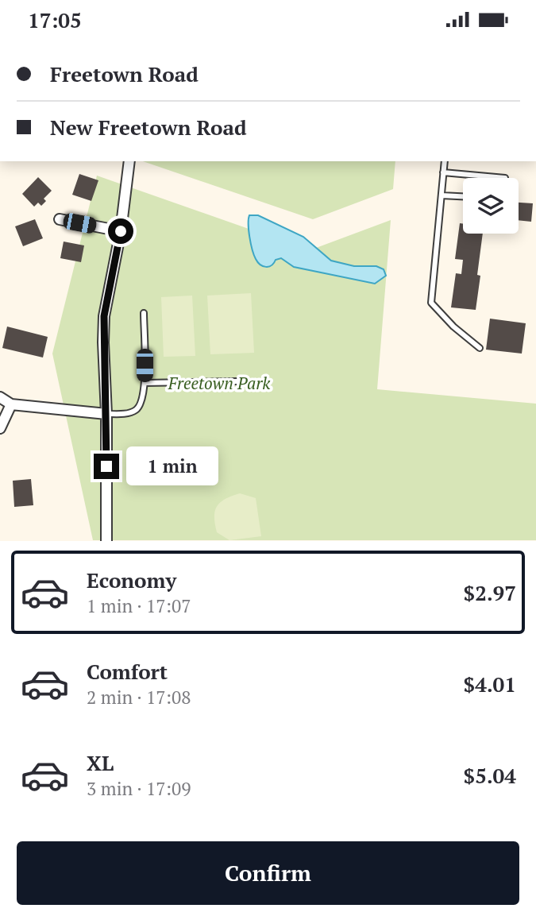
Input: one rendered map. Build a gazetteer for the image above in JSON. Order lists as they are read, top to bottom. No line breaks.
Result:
{"parks":["Freetown Park"],"page":{"status":"17:05","banner":["Freetown Road","New Freetown Road"],"bubble":"1 min","list":[{"name":"Economy","note":"1 min · 17:07","value":"$2.97"},{"name":"Comfort","note":"2 min · 17:08","value":"$4.01"},{"name":"XL","note":"3 min · 17:09","value":"$5.04"}],"buttons":"Confirm"}}
